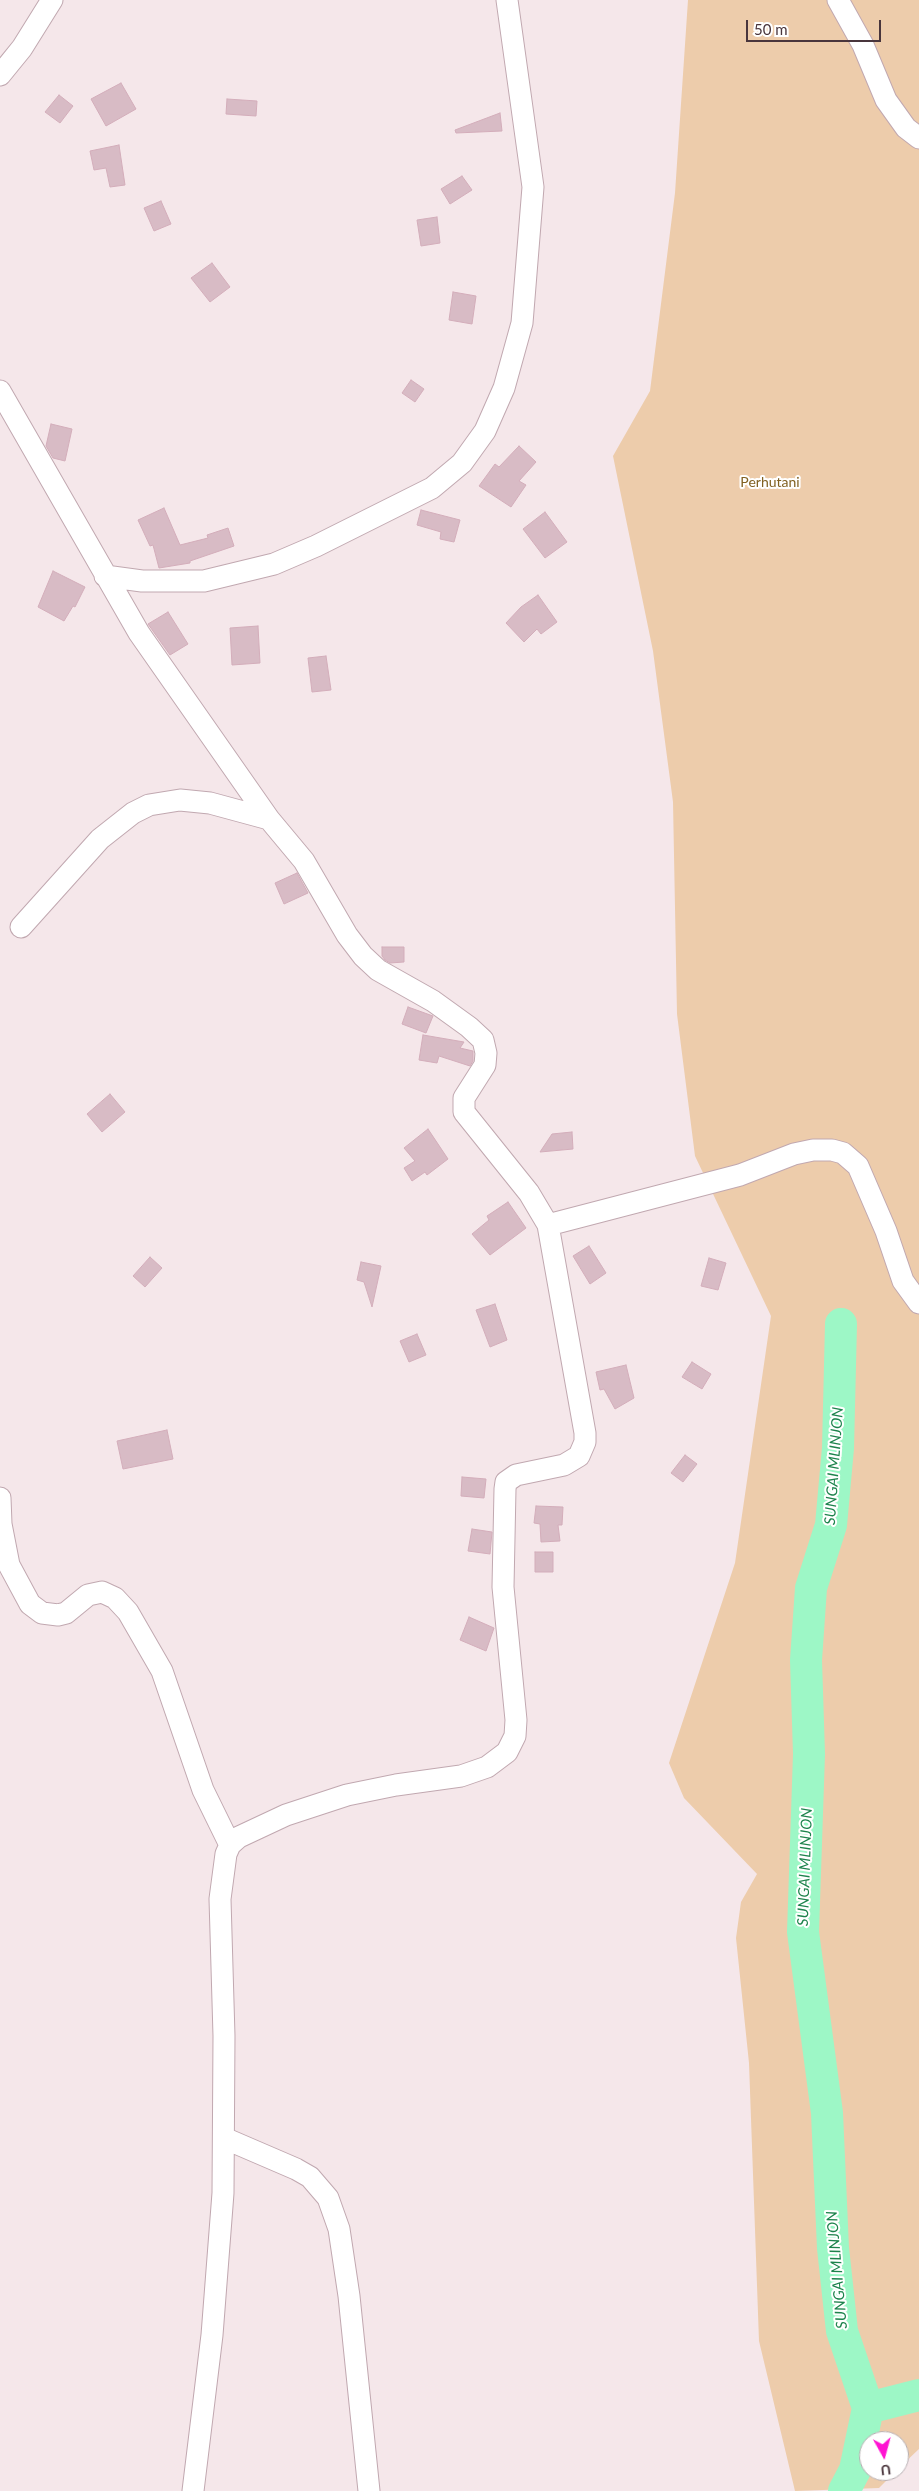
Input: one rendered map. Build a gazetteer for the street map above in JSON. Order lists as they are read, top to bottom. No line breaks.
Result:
{"water":["SUNGAI MLINJON"],"parks":["Perhutani"],"scale_bar":"50 m","north":"bottom"}
